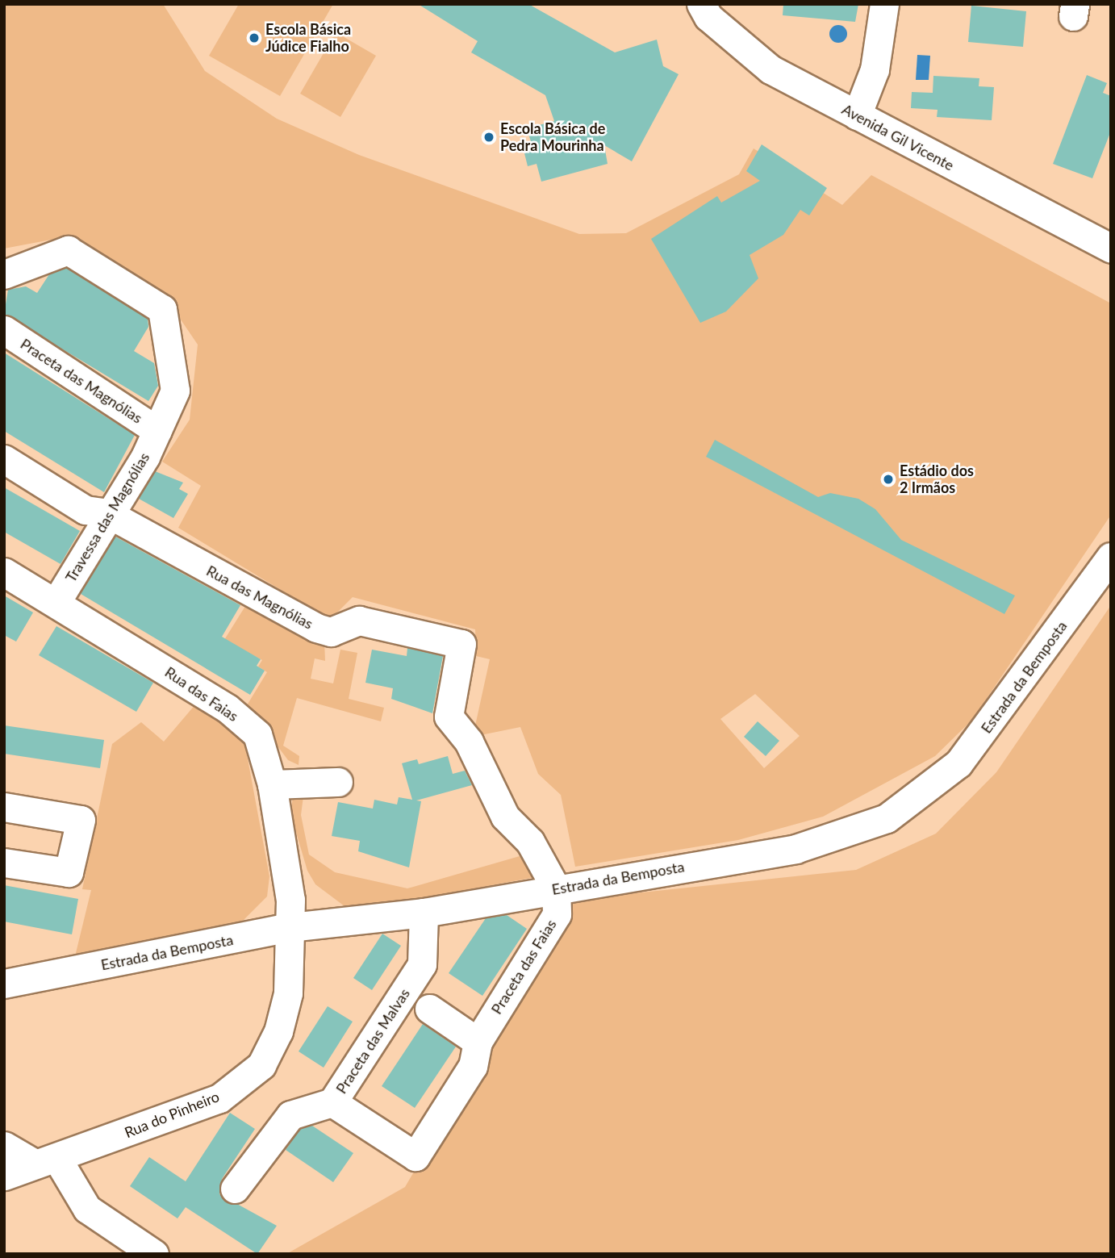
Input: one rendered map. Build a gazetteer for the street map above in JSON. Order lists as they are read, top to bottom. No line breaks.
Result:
{"streets":{"street":["Avenida Gil Vicente","Praceta das Magnólias","Travessa das Magnólias","Rua das Magnólias","Estrada da Bemposta","Rua das Faias","Praceta das Faias","Praceta das Malvas","Rua do Pinheiro"]},"crossings":[["Praceta das Magnólias","Travessa das Magnólias"],["Travessa das Magnólias","Rua das Magnólias"],["Travessa das Magnólias","Rua das Faias"],["Rua das Magnólias","Estrada da Bemposta"],["Rua das Magnólias","Praceta das Faias"],["Estrada da Bemposta","Rua das Faias"],["Estrada da Bemposta","Praceta das Faias"],["Estrada da Bemposta","Praceta das Malvas"],["Estrada da Bemposta","Rua do Pinheiro"],["Rua das Faias","Rua do Pinheiro"],["Praceta das Faias","Praceta das Malvas"]],"places":["Escola Básica Júdice Fialho","Escola Básica de Pedra Mourinha","Estádio dos 2 Irmãos"]}
